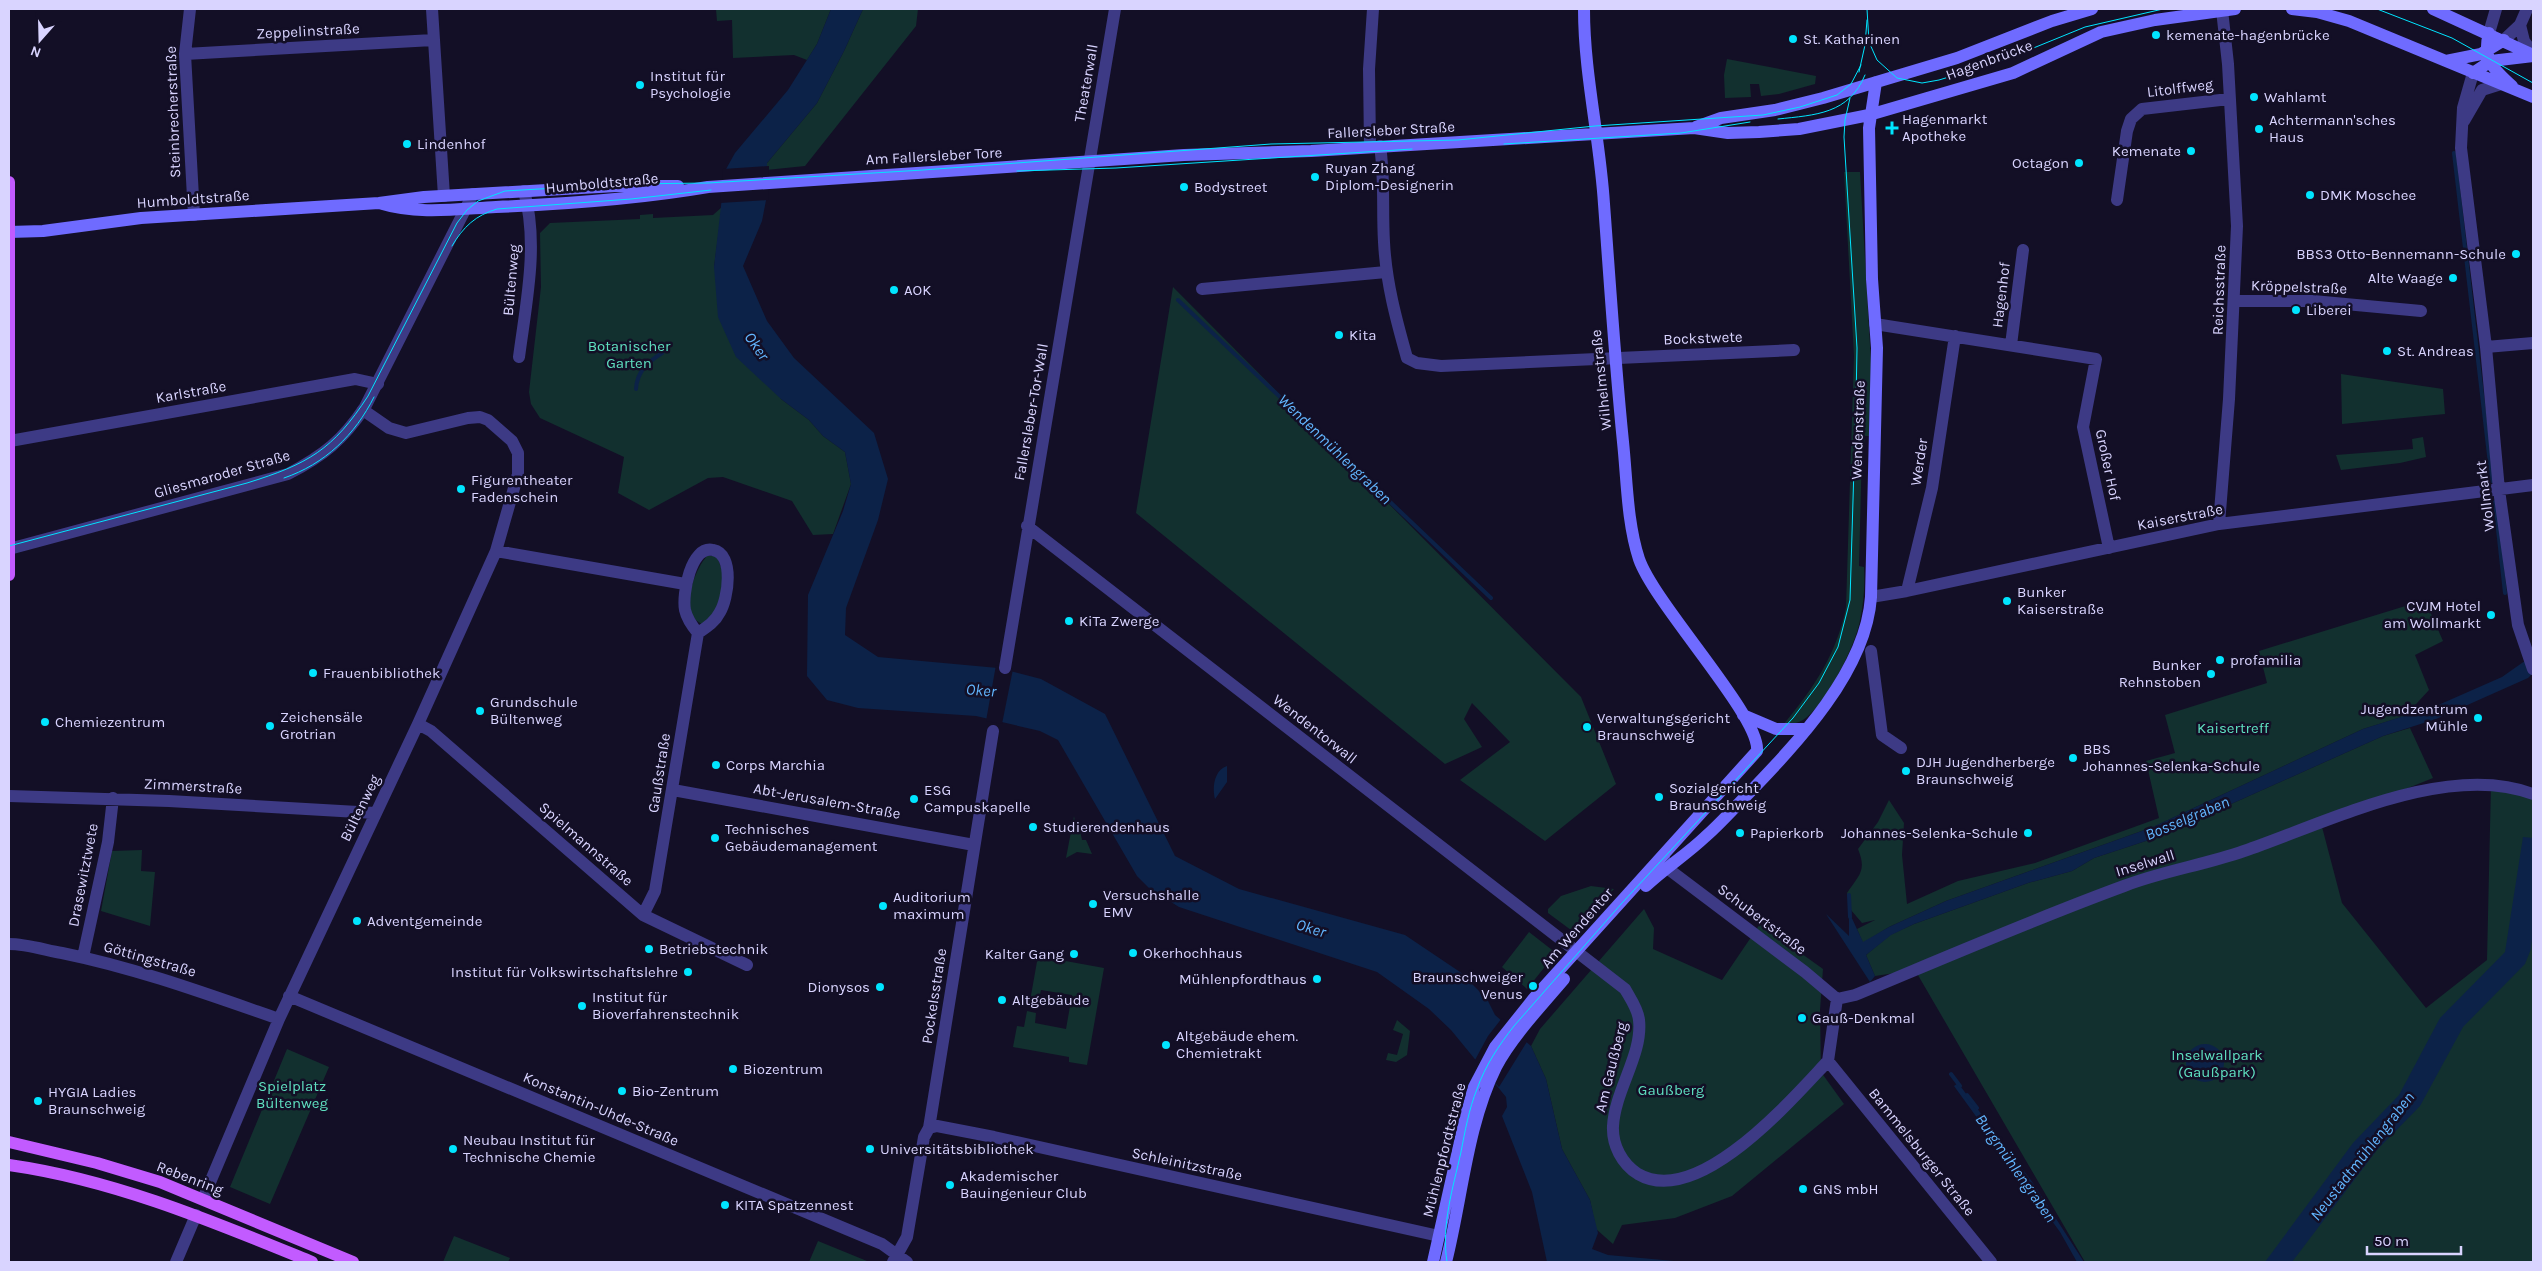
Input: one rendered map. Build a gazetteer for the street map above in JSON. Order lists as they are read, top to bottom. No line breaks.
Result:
{"streets":{"main road":["Hagenbrücke","Fallersleber Straße","Am Fallersleber Tore","Humboldtstraße","Wilhelmstraße","Wendenstraße","Am Wendentor","Mühlenpfordtstraße","Rebenring"],"street":["Zeppelinstraße","Theaterwall","Litolffweg","Steinbrecherstraße","Bültenweg","Kröppelstraße","Reichsstraße","Hagenhof","Bockstwete","Karlstraße","Fallersleber-Tor-Wall","Werder","Großer Hof","Gliesmaroder Straße","Wollmarkt","Kaiserstraße","Wendentorwall","Gaußstraße","Zimmerstraße","Abt-Jerusalem-Straße","Spielmannstraße","Inselwall","Drasewitztwete","Schubertstraße","Göttingstraße","Pockelsstraße","Am Gaußberg","Konstantin-Uhde-Straße","Bammelsburger Straße","Schleinitzstraße"]},"crossings":[["Zeppelinstraße","Steinbrecherstraße"],["Hagenbrücke","Fallersleber Straße"],["Hagenbrücke","Reichsstraße"],["Hagenbrücke","Wendenstraße"],["Theaterwall","Fallersleber Straße"],["Theaterwall","Am Fallersleber Tore"],["Theaterwall","Fallersleber-Tor-Wall"],["Litolffweg","Reichsstraße"],["Steinbrecherstraße","Humboldtstraße"],["Fallersleber Straße","Am Fallersleber Tore"],["Fallersleber Straße","Wilhelmstraße"],["Fallersleber Straße","Fallersleber-Tor-Wall"],["Fallersleber Straße","Wendenstraße"],["Am Fallersleber Tore","Humboldtstraße"],["Am Fallersleber Tore","Fallersleber-Tor-Wall"],["Humboldtstraße","Bültenweg"],["Humboldtstraße","Gliesmaroder Straße"],["Bültenweg","Gliesmaroder Straße"],["Bültenweg","Zimmerstraße"],["Bültenweg","Spielmannstraße"],["Bültenweg","Göttingstraße"],["Bültenweg","Konstantin-Uhde-Straße"],["Bültenweg","Rebenring"],["Kröppelstraße","Reichsstraße"],["Reichsstraße","Kaiserstraße"],["Hagenhof","Großer Hof"],["Bockstwete","Wilhelmstraße"],["Wilhelmstraße","Am Wendentor"],["Karlstraße","Gliesmaroder Straße"],["Fallersleber-Tor-Wall","Wendentorwall"],["Wendenstraße","Kaiserstraße"],["Wendenstraße","Am Wendentor"],["Werder","Kaiserstraße"],["Großer Hof","Kaiserstraße"],["Wollmarkt","Kaiserstraße"],["Wendentorwall","Am Wendentor"],["Wendentorwall","Am Gaußberg"],["Gaußstraße","Abt-Jerusalem-Straße"],["Gaußstraße","Spielmannstraße"],["Zimmerstraße","Drasewitztwete"],["Abt-Jerusalem-Straße","Pockelsstraße"],["Inselwall","Schubertstraße"],["Drasewitztwete","Göttingstraße"],["Schubertstraße","Am Wendentor"],["Am Wendentor","Am Gaußberg"],["Am Wendentor","Mühlenpfordtstraße"],["Pockelsstraße","Konstantin-Uhde-Straße"],["Pockelsstraße","Schleinitzstraße"],["Am Gaußberg","Bammelsburger Straße"],["Mühlenpfordtstraße","Schleinitzstraße"]],"water":["Oker","Wendenmühlengraben","Bosselgraben","Neustadtmühlengraben","Burgmühlengraben"],"parks":["Botanischer Garten","Kaisertreff","Inselwallpark (Gaußpark)","Spielplatz Bültenweg","Gaußberg"],"places":{"other":["kemenate-hagenbrücke","St. Katharinen","Institut für Psychologie","Wahlamt","Achtermann'sches Haus","Lindenhof","Kemenate","Octagon","Ruyan Zhang Diplom-Designerin","Bodystreet","DMK Moschee","BBS3 Otto-Bennemann-Schule","Alte Waage","AOK","Liberei","Kita","St. Andreas","Figurentheater Fadenschein","Bunker Kaiserstraße","CVJM Hotel am Wollmarkt","KiTa Zwerge","profamilia","Frauenbibliothek","Bunker Rehnstoben","Grundschule Bültenweg","Jugendzentrum Mühle","Chemiezentrum","Zeichensäle Grotrian","Verwaltungsgericht Braunschweig","BBS Johannes-Selenka-Schule","Corps Marchia","DJH Jugendherberge Braunschweig","Sozialgericht Braunschweig","ESG Campuskapelle","Studierendenhaus","Papierkorb","Johannes-Selenka-Schule","Technisches Gebäudemanagement","Versuchshalle EMV","Auditorium maximum","Adventgemeinde","Betriebstechnik","Okerhochhaus","Kalter Gang","Institut für Volkswirtschaftslehre","Mühlenpfordthaus","Braunschweiger Venus","Dionysos","Altgebäude","Institut für Bioverfahrenstechnik","Gauß-Denkmal","Altgebäude ehem. Chemietrakt","Biozentrum","Bio-Zentrum","HYGIA Ladies Braunschweig","Neubau Institut für Technische Chemie","Universitätsbibliothek","Akademischer Bauingenieur Club","GNS mbH","KITA Spatzennest"],"health":["Hagenmarkt Apotheke"]},"scale_bar":"50 m","north":"bottom"}
